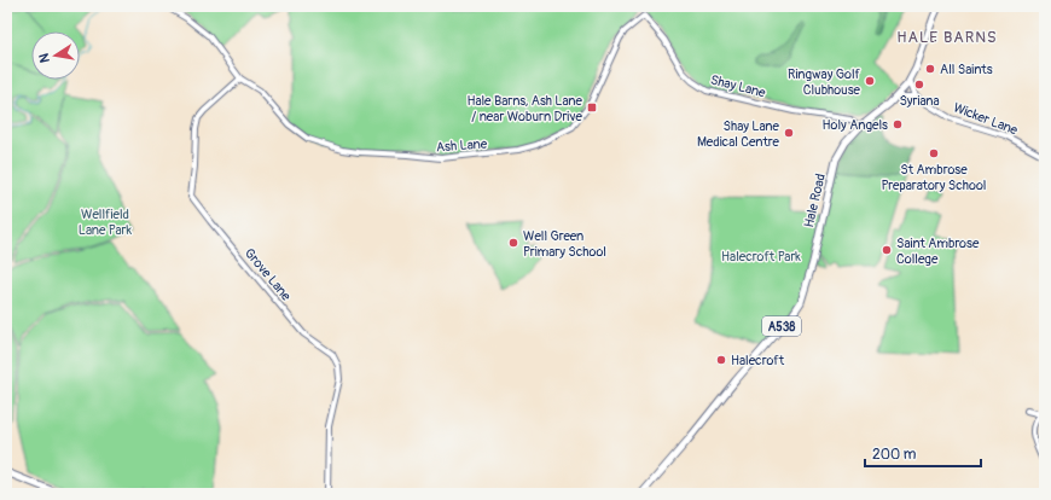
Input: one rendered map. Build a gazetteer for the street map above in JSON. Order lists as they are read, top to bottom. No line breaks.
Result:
{"streets":{"main road":["Hale Road","A538"],"street":["Shay Lane","Wicker Lane","Ash Lane","Grove Lane"]},"crossings":[["Shay Lane","Ash Lane"],["Shay Lane","Hale Road"],["Wicker Lane","Hale Road"],["Ash Lane","Grove Lane"]],"districts":["HALE BARNS"],"parks":["Wellfield Lane Park","Halecroft Park"],"places":{"other":["All Saints","Ringway Golf Clubhouse","Syriana","Holy Angels","Shay Lane Medical Centre","St Ambrose Preparatory School","Well Green Primary School","Saint Ambrose College","Halecroft"],"transit":["Hale Barns, Ash Lane / near Woburn Drive"]},"scale_bar":"200 m","north":"left"}
